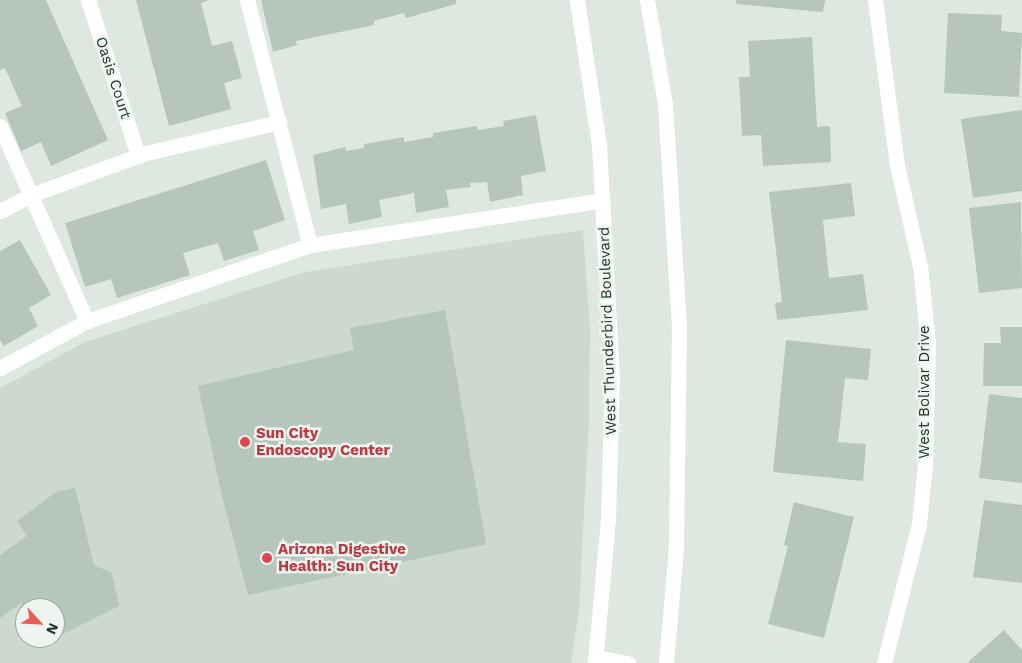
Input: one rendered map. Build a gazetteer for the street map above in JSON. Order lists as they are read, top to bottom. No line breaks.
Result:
{"streets":{"street":["Oasis Court","West Thunderbird Boulevard","West Bolivar Drive"]},"places":["Sun City Endoscopy Center","Arizona Digestive Health: Sun City"],"north":"bottom right"}
